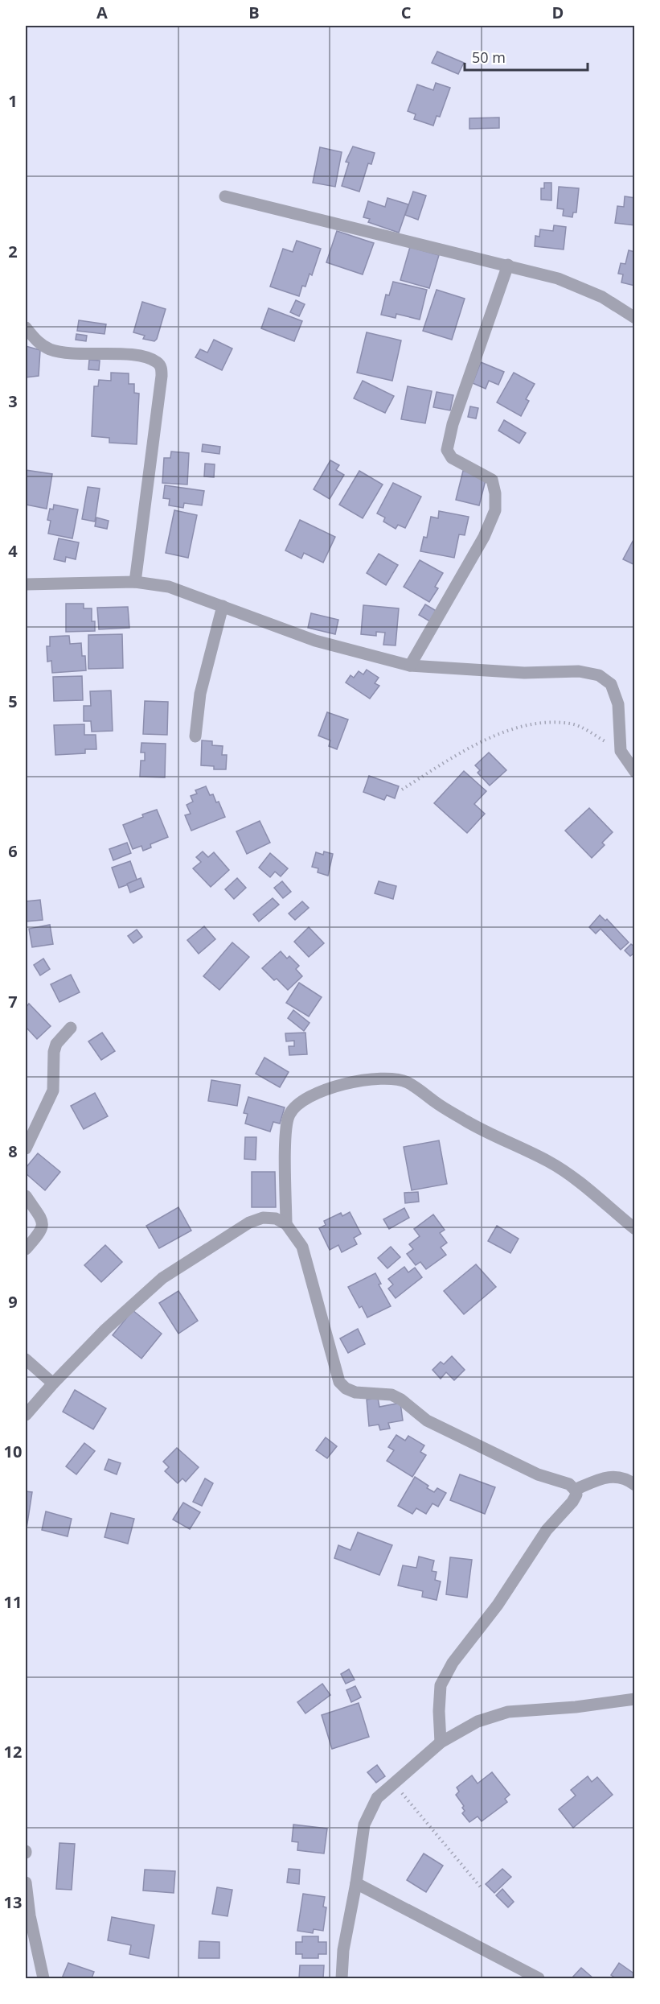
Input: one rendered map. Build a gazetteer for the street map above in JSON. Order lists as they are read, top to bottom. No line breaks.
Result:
{"scale_bar":"50 m","grid":{"columns":["A","B","C","D"],"rows":["1","2","3","4","5","6","7","8","9","10","11","12","13"]}}
